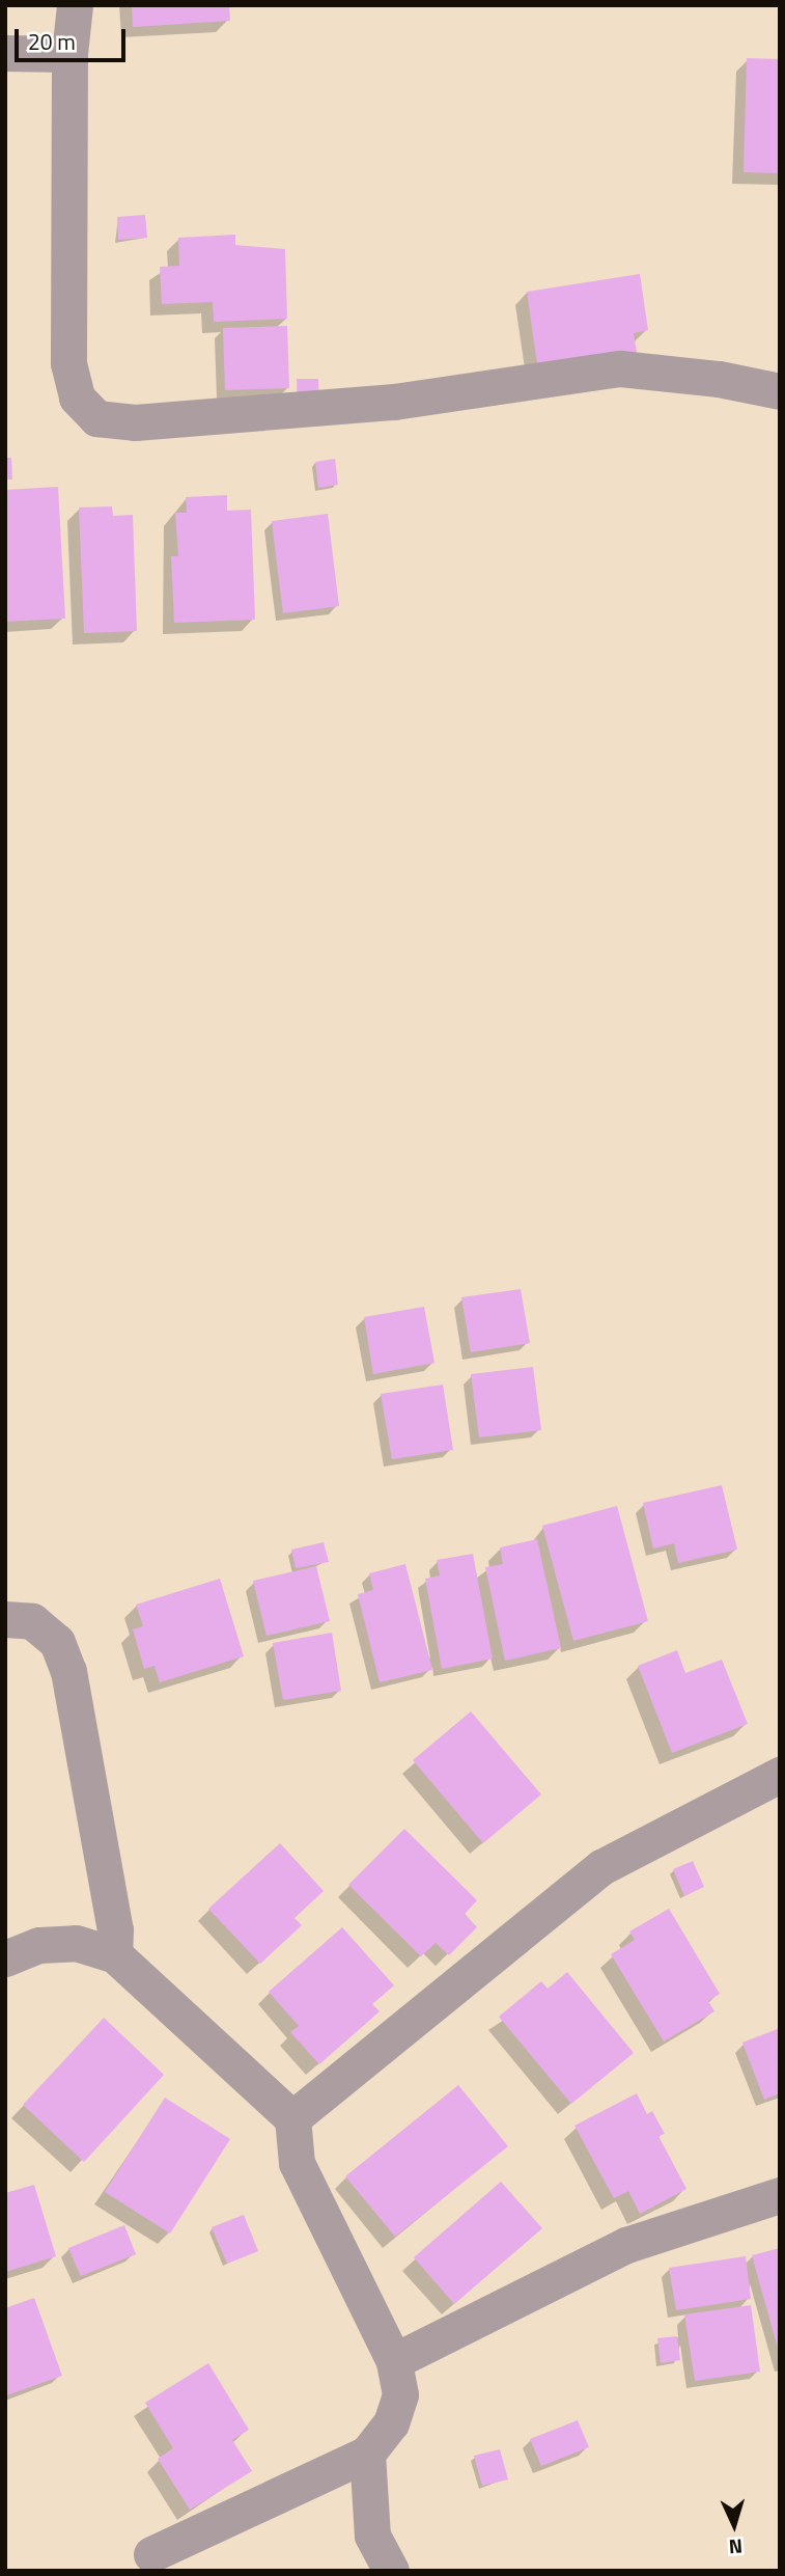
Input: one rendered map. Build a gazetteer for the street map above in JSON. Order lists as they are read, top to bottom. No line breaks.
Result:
{"scale_bar":"20 m","north":"bottom"}
